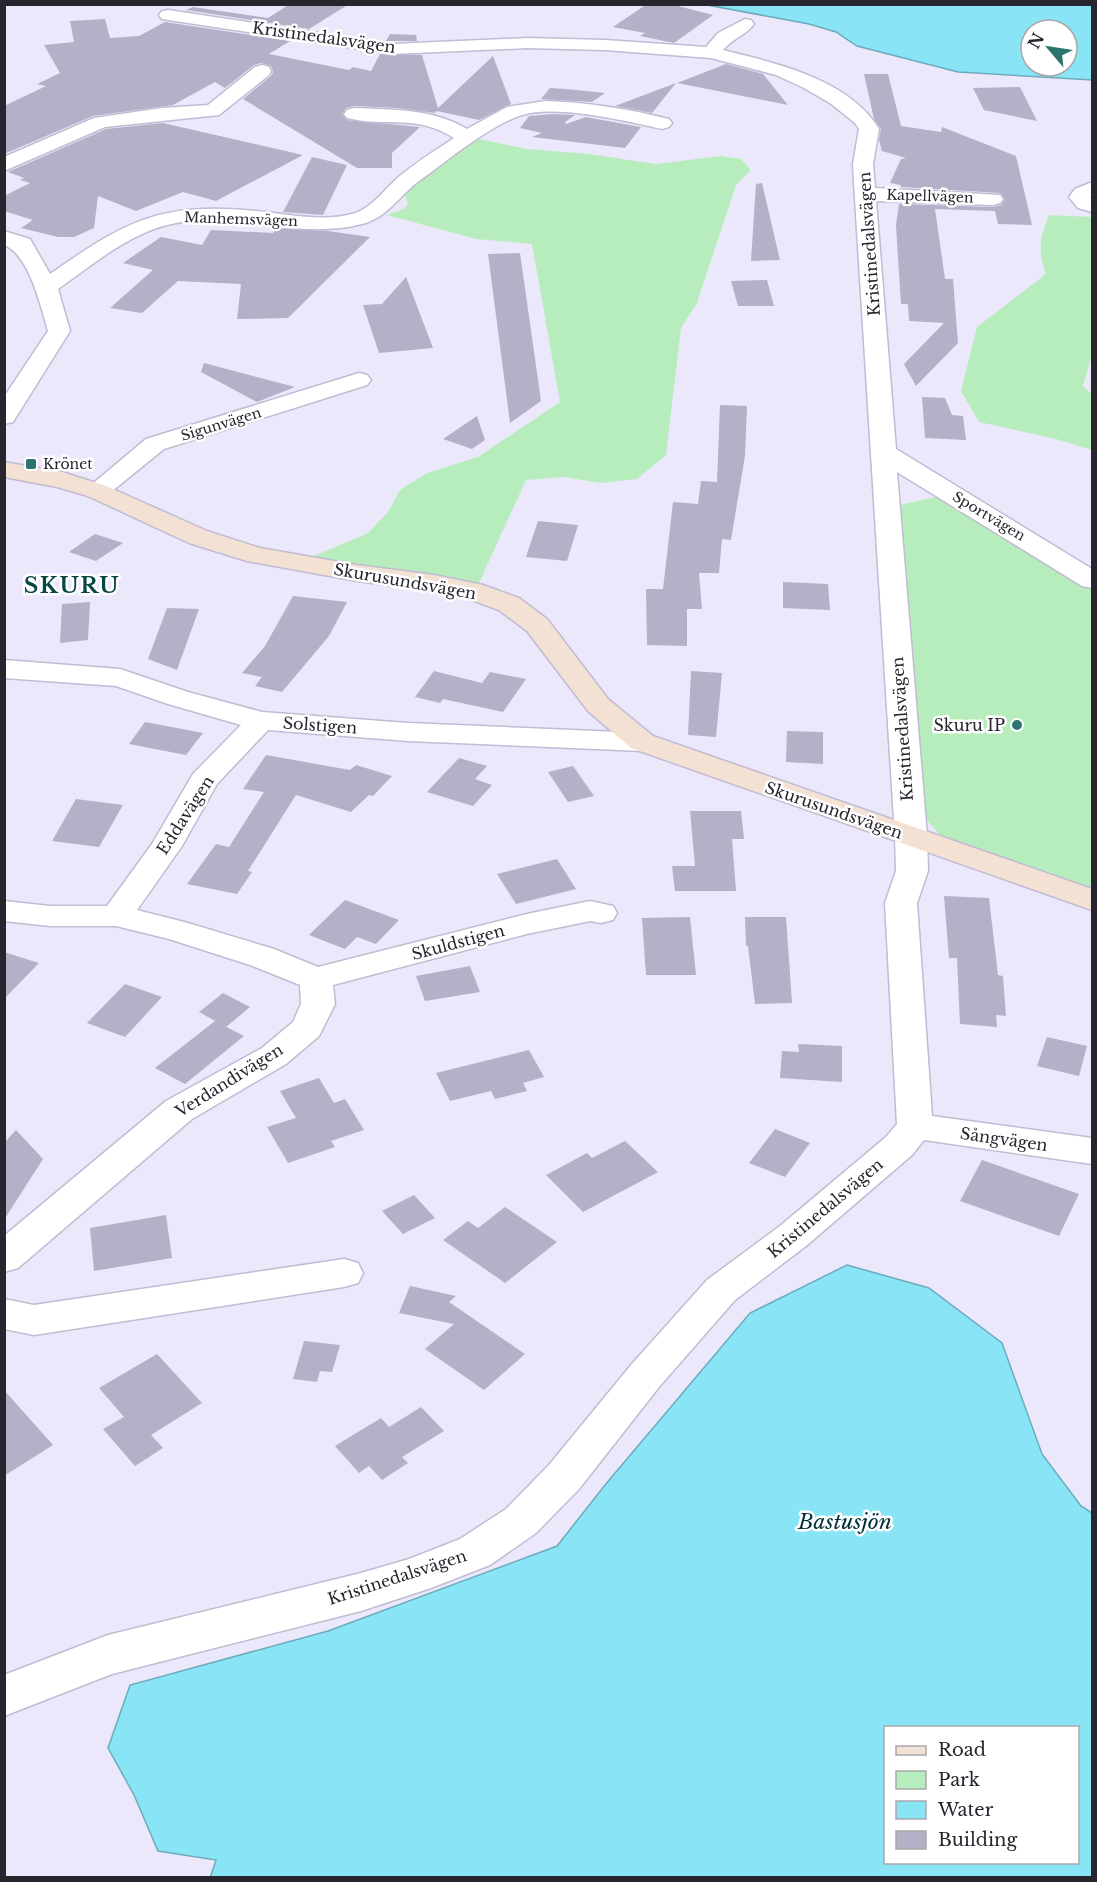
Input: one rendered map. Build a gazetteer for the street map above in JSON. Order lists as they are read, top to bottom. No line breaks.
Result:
{"streets":{"street":["Kristinedalsvägen","Kapellvägen","Manhemsvägen","Sigunvägen","Sportvägen","Skurusundsvägen","Solstigen","Eddavägen","Skuldstigen","Verdandivägen","Sångvägen"]},"crossings":[["Kristinedalsvägen","Kapellvägen"],["Kristinedalsvägen","Sportvägen"],["Kristinedalsvägen","Skurusundsvägen"],["Kristinedalsvägen","Sångvägen"],["Sigunvägen","Skurusundsvägen"],["Skurusundsvägen","Solstigen"],["Solstigen","Eddavägen"],["Skuldstigen","Verdandivägen"]],"districts":["SKURU"],"water":["Bastusjön"],"places":{"transit":["Krönet"],"other":["Skuru IP"]},"legend":["Road","Park","Water","Building"],"north":"top left"}
